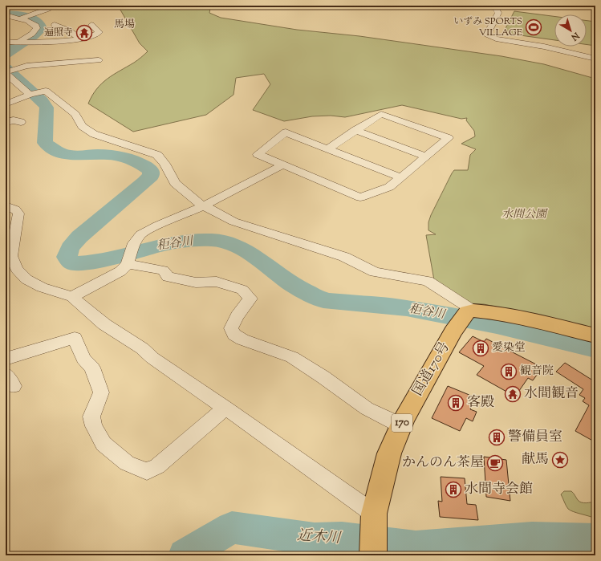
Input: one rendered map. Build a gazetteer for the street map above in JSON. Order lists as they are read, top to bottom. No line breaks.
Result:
{"streets":{"highway":["国道170号","170"]},"districts":["馬場"],"water":["秬谷川","近木川"],"parks":["水間公園"],"places":{"sports":["いずみ SPORTS VILLAGE"],"temple":["遍照寺","水間観音"],"building":["愛染堂","観音院","客殿","警備員室","水間寺会館"],"place":["献馬"],"cafe":["かんのん茶屋"]},"north":"bottom right"}
